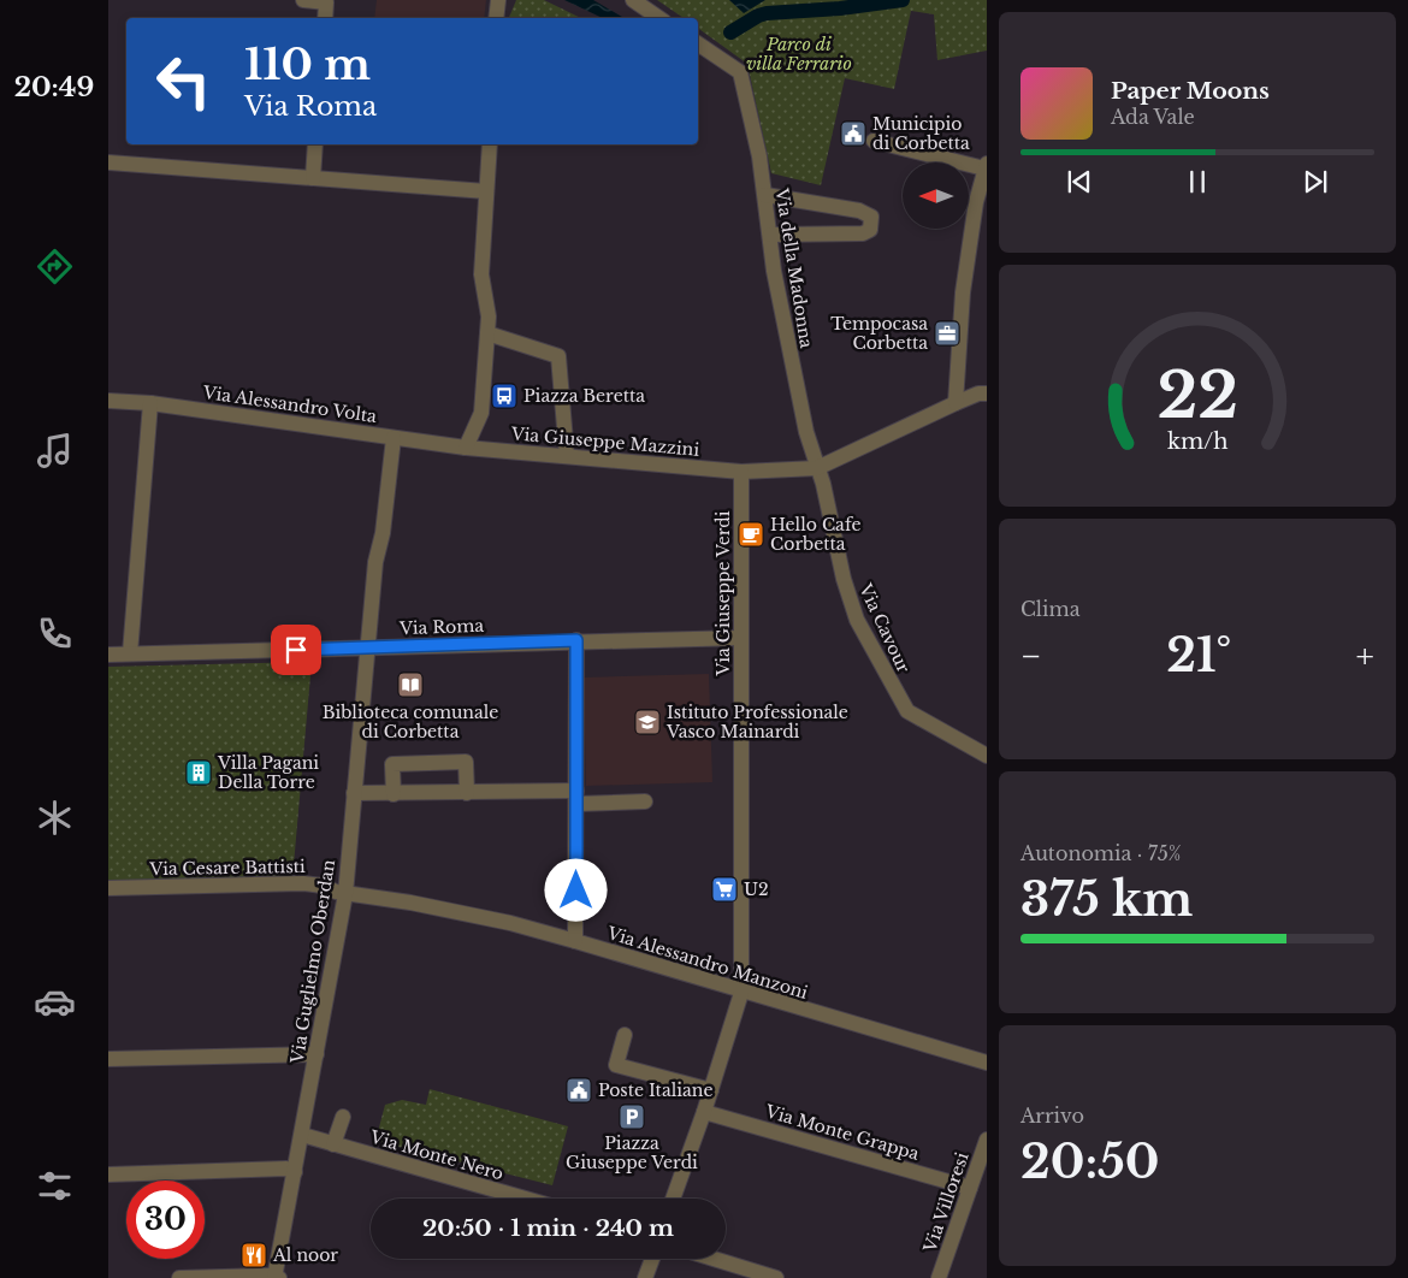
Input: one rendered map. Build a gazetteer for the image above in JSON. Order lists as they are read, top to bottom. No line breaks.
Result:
{"streets":{"street":["Via della Madonna","Via Alessandro Volta","Via Giuseppe Mazzini","Via Giuseppe Verdi","Via Roma","Via Cavour","Via Cesare Battisti","Via Guglielmo Oberdan","Via Alessandro Manzoni","Via Monte Grappa","Via Monte Nero","Via Villoresi"]},"crossings":[["Via della Madonna","Via Giuseppe Mazzini"],["Via della Madonna","Via Cavour"],["Via Alessandro Volta","Via Giuseppe Mazzini"],["Via Alessandro Volta","Via Guglielmo Oberdan"],["Via Giuseppe Mazzini","Via Giuseppe Verdi"],["Via Giuseppe Mazzini","Via Cavour"],["Via Giuseppe Verdi","Via Roma"],["Via Giuseppe Verdi","Via Alessandro Manzoni"],["Via Giuseppe Verdi","Via Monte Grappa"],["Via Roma","Via Guglielmo Oberdan"],["Via Cesare Battisti","Via Guglielmo Oberdan"],["Via Cesare Battisti","Via Alessandro Manzoni"],["Via Guglielmo Oberdan","Via Alessandro Manzoni"],["Via Guglielmo Oberdan","Via Monte Nero"],["Via Monte Grappa","Via Villoresi"]],"parks":["Parco di villa Ferrario"],"places":{"public building":["Municipio di Corbetta","Poste Italiane"],"office":["Tempocasa Corbetta"],"bus stop":["Piazza Beretta"],"cafe":["Hello Cafe Corbetta"],"library":["Biblioteca comunale di Corbetta"],"school or university":["Istituto Professionale Vasco Mainardi"],"building":["Villa Pagani Della Torre"],"supermarket":["U2"],"parking":["Piazza Giuseppe Verdi"],"restaurant":["Al noor"]},"north":"left","page":{"tabs":"20:49","turn":["110 m","Via Roma"],"song":["Paper Moons","Ada Vale"],"tile":["Clima",["Autonomia · 75%","375 km"],["Arrivo","20:50"]],"heat":["−","21°","+"],"limit":"30","trip":"20:50 · 1 min · 240 m","gauge":["22","km/h"]}}
